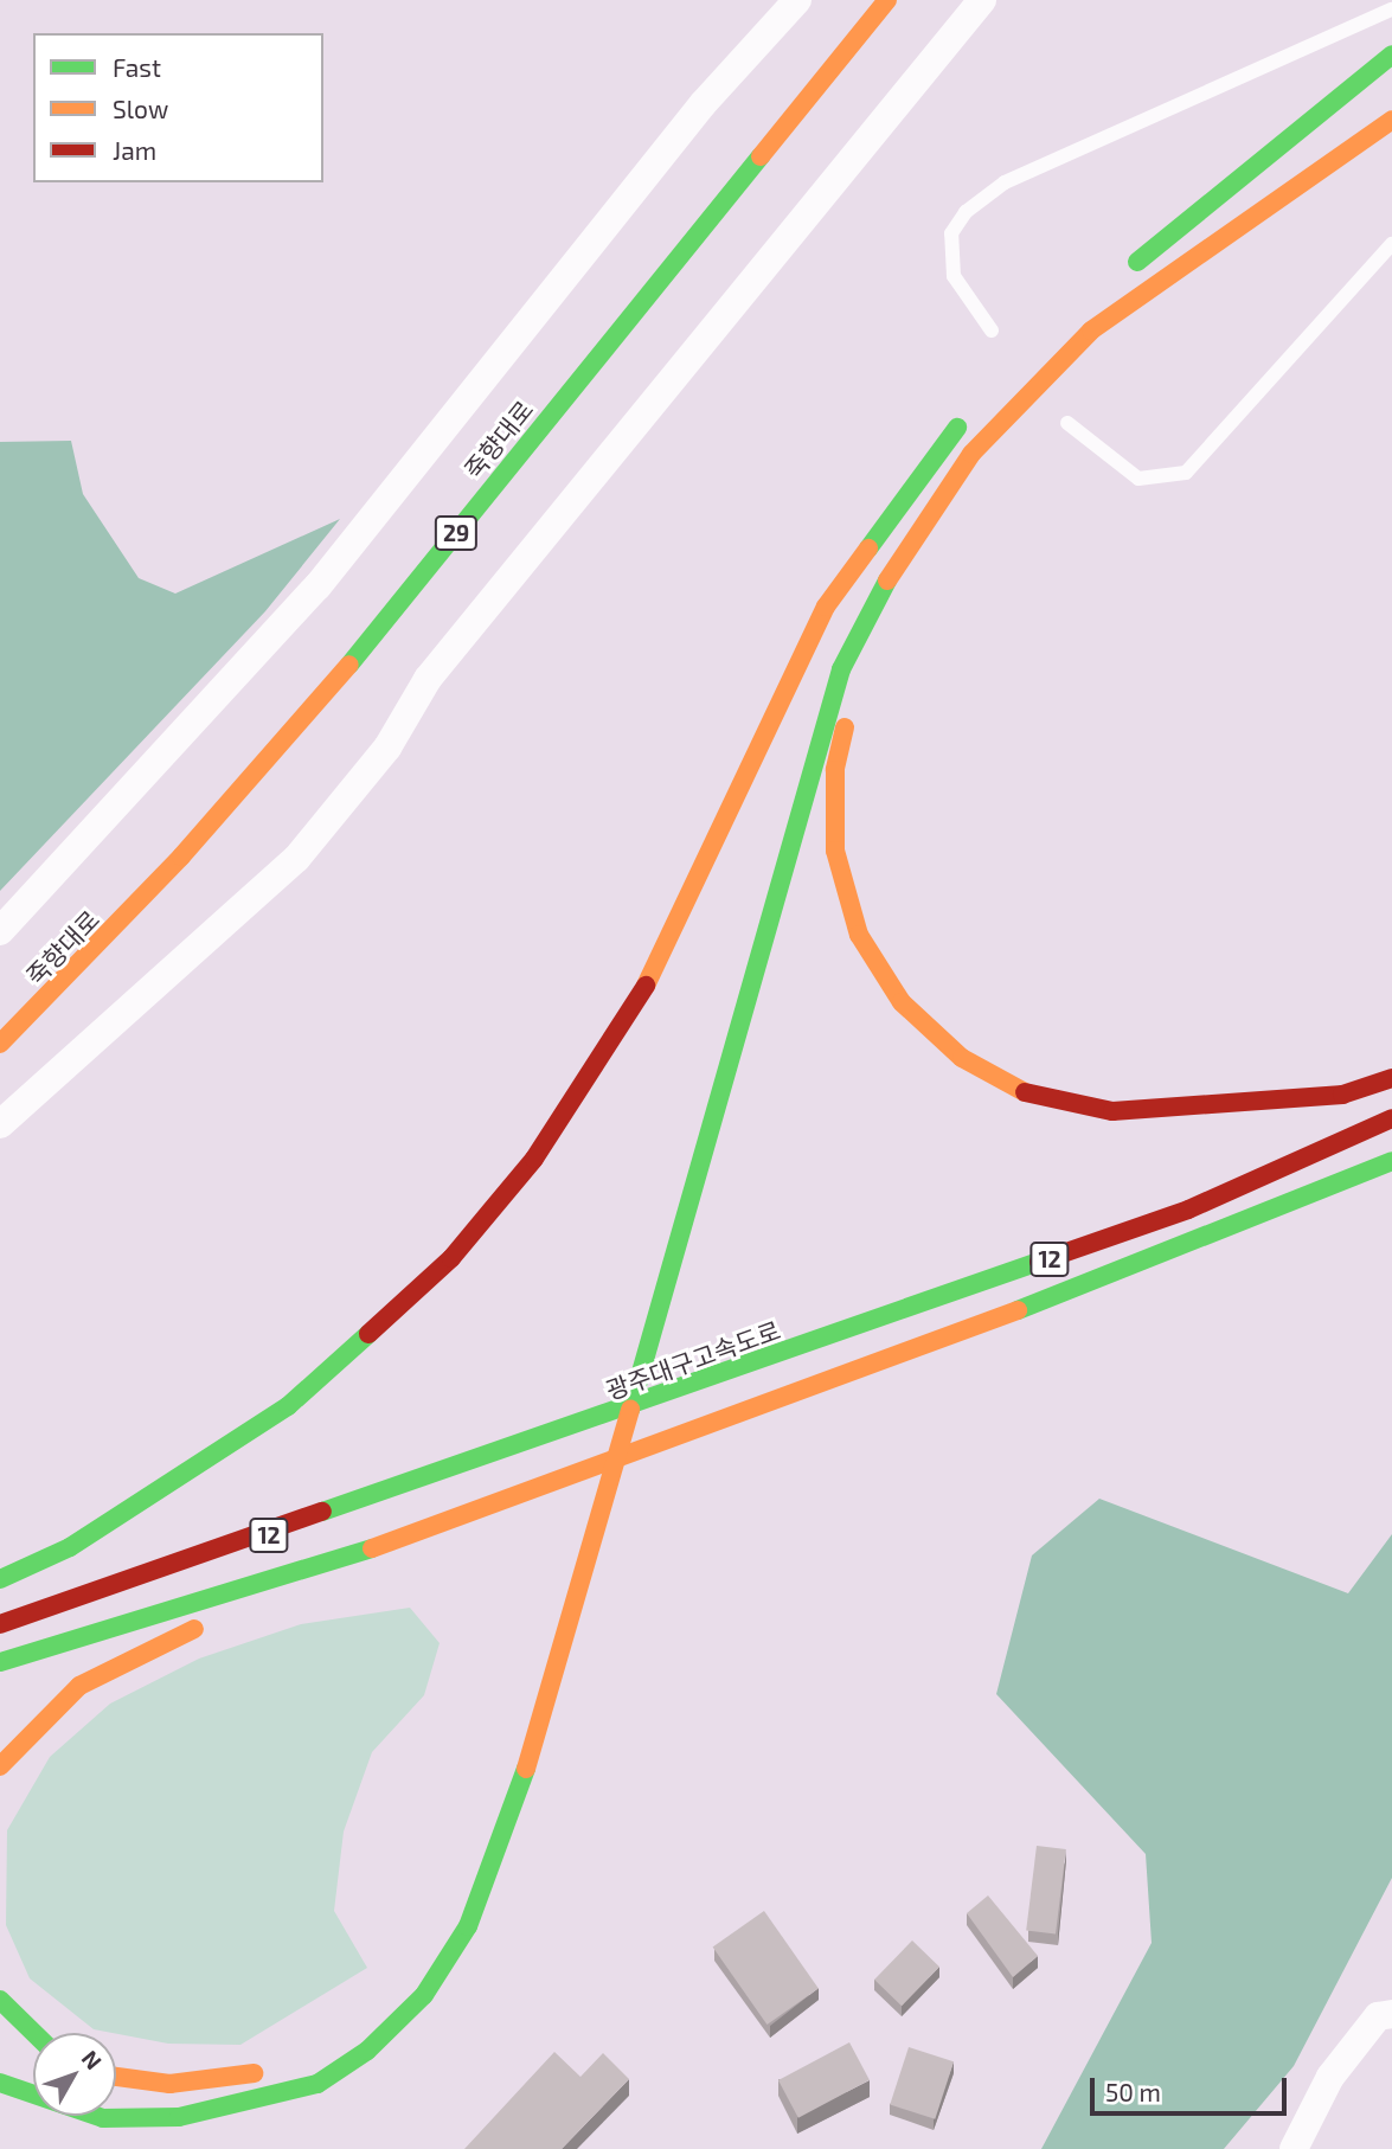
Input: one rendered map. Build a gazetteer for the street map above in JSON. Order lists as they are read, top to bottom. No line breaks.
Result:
{"streets":{"main road":["죽향대로","29","12","광주대구고속도로"]},"legend":["Fast","Slow","Jam"],"scale_bar":"50 m","north":"top right"}
